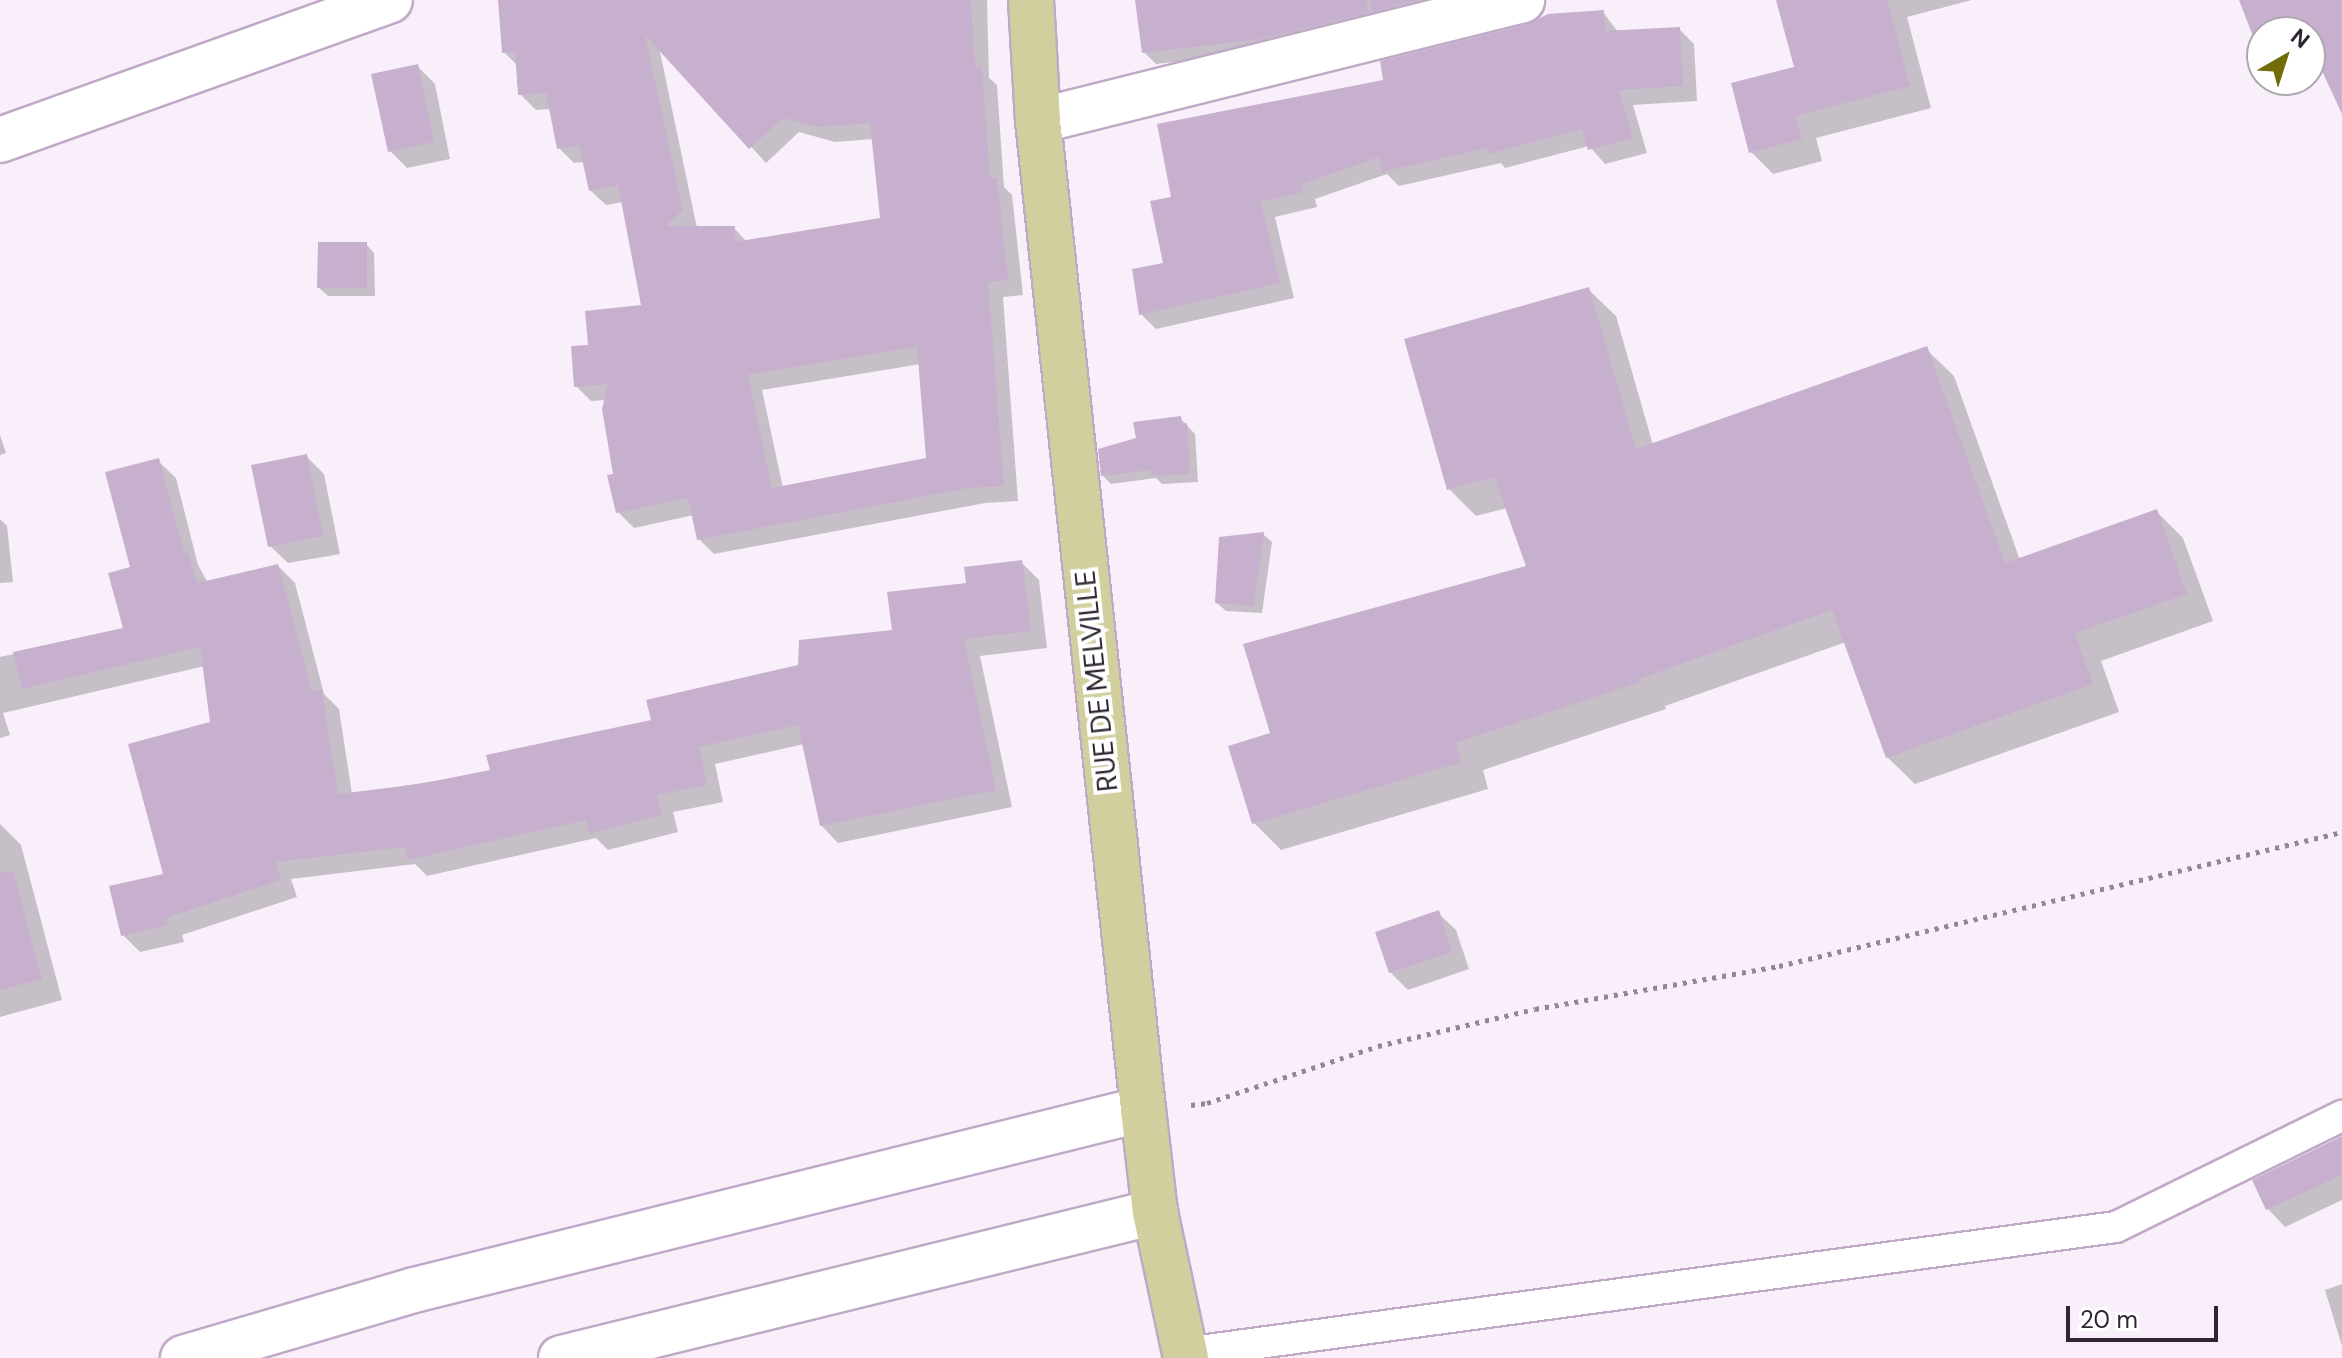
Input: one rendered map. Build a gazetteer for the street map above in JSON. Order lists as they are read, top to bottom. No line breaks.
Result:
{"streets":{"main road":["RUE DE MELVILLE"]},"scale_bar":"20 m","north":"top right"}
